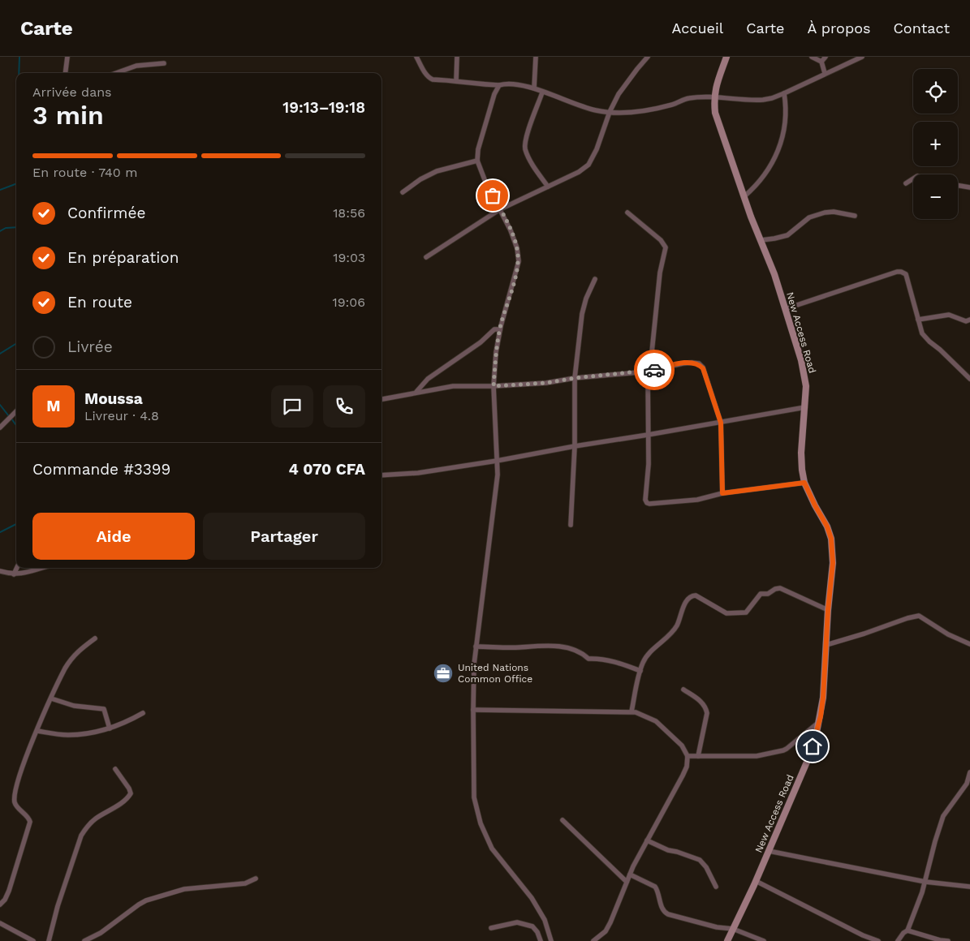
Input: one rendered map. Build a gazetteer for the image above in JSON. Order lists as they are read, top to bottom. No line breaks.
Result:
{"streets":{"main road":["New Access Road"]},"places":{"office":["United Nations Common Office"]},"page":{"header":"Carte","nav":["Accueil","Carte","À propos","Contact"],"map_buttons":["+","−"],"heading":["3 min","Arrivée dans","19:13–19:18"],"panel":["Moussa","Livreur · 4.8","Commande #3399","4 070 CFA"],"bar":"En route · 740 m","list":[["Confirmée","18:56"],["En préparation","19:03"],["En route","19:06"],"Livrée"],"round":"M","buttons":["Aide","Partager"]}}
